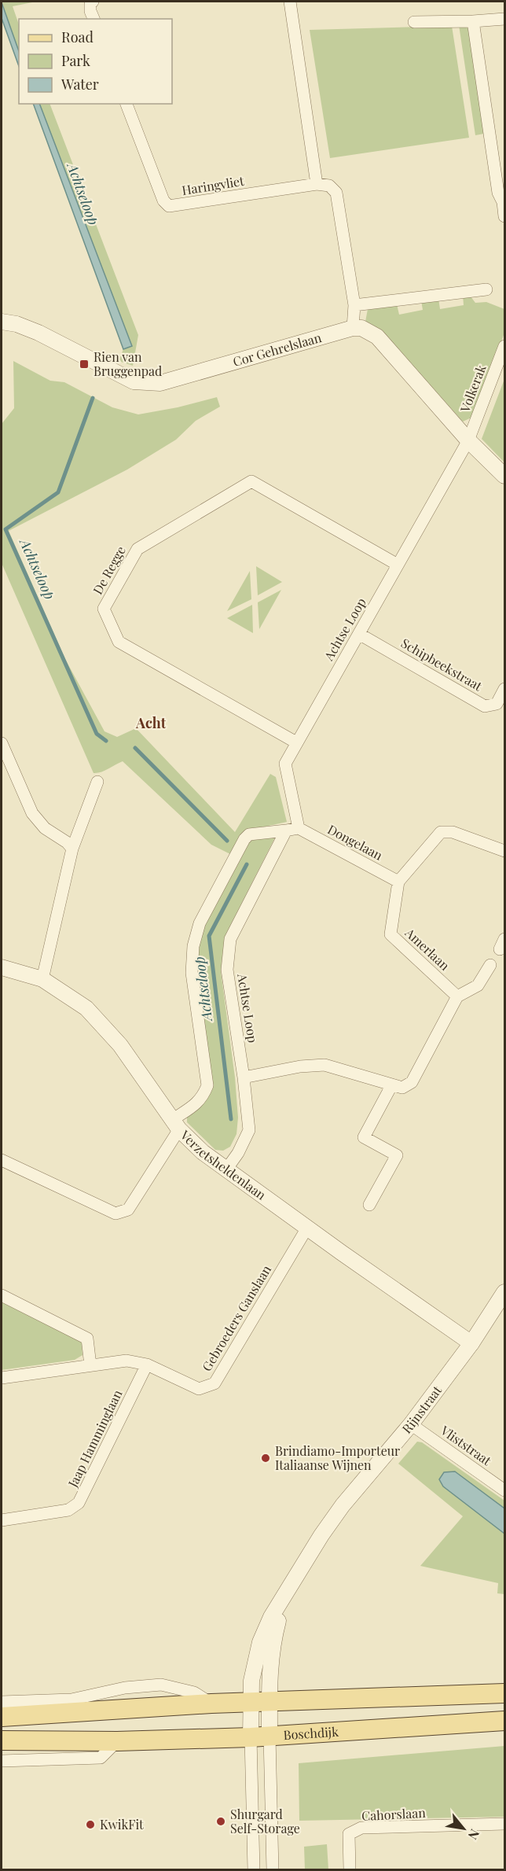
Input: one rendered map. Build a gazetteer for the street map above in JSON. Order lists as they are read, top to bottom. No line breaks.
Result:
{"streets":{"main road":["Boschdijk"],"street":["Haringvliet","Cor Gehrelslaan","Volkerak","De Regge","Achtse Loop","Schipbeekstraat","Dongelaan","Amerlaan","Verzetsheldenlaan","Gebroeders Ganslaan","Rijnstraat","Jaap Hamminglaan","Vliststraat","Cahorslaan"]},"crossings":[["Volkerak","Achtse Loop"],["De Regge","Achtse Loop"],["Achtse Loop","Schipbeekstraat"],["Achtse Loop","Dongelaan"],["Achtse Loop","Verzetsheldenlaan"],["Dongelaan","Amerlaan"],["Verzetsheldenlaan","Gebroeders Ganslaan"],["Verzetsheldenlaan","Rijnstraat"],["Gebroeders Ganslaan","Jaap Hamminglaan"],["Rijnstraat","Vliststraat"],["Rijnstraat","Boschdijk"]],"districts":["Acht"],"water":["Achtseloop"],"places":{"transit":["Rien van Bruggenpad"],"other":["Brindiamo-Importeur Italiaanse Wijnen","Shurgard Self-Storage","KwikFit"]},"legend":["Road","Park","Water"],"north":"bottom right"}
